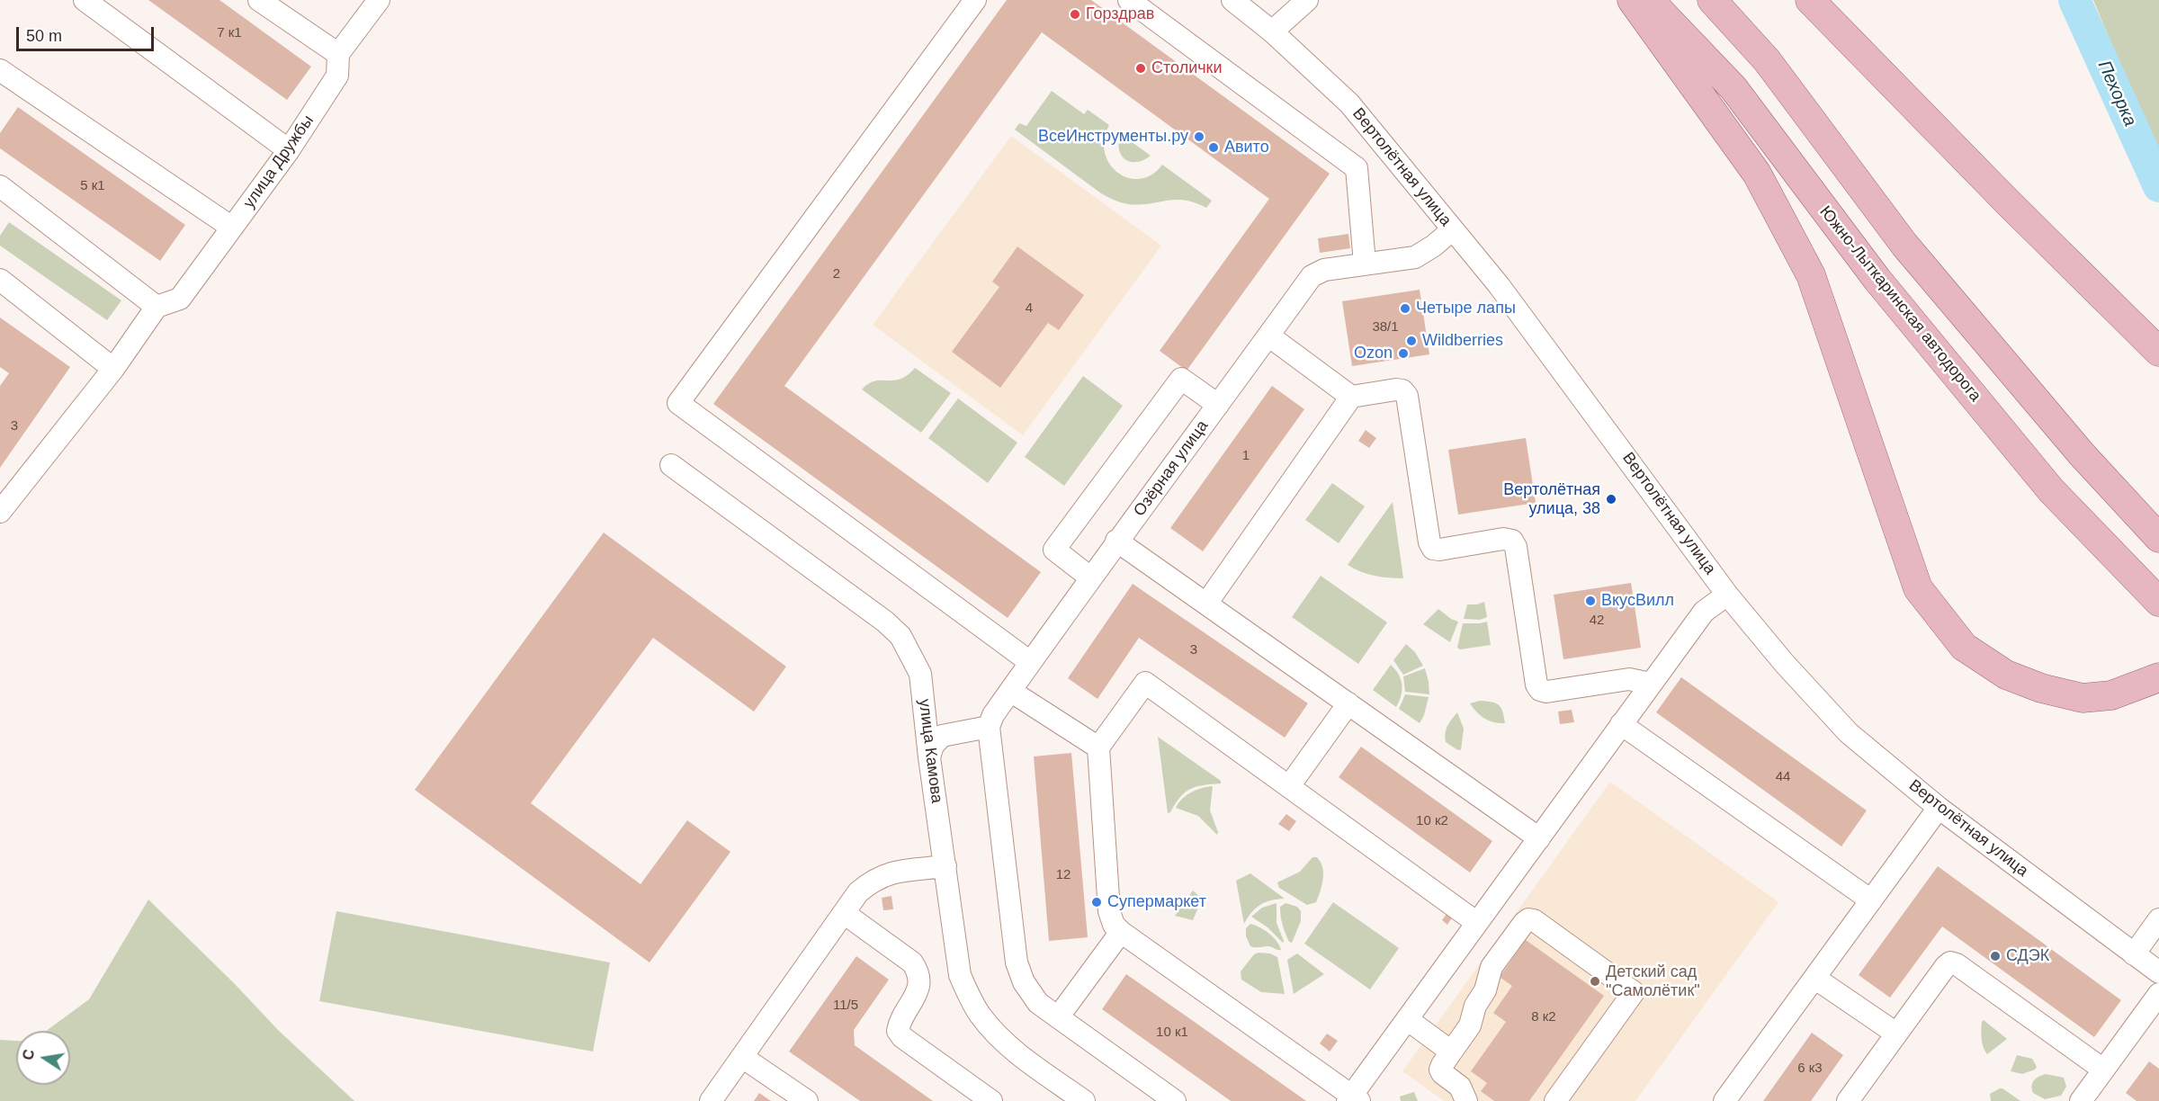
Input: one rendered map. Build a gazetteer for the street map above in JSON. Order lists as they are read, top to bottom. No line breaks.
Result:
{"streets":{"main road":["Южно-Лыткаринская автодорога"],"street":["улица Дружбы","Вертолётная улица","Озёрная улица","улица Камова"]},"crossings":[["Вертолётная улица","Озёрная улица"]],"water":["Пехорка"],"places":["Горздрав","Столички","ВсеИнструменты.ру","Авито","Четыре лапы","Wildberries","Ozon","Вертолётная улица, 38","ВкусВилл","Супермаркет","СДЭК","Детский сад \"Самолётик\""],"house_numbers":["7 к1","5 к1","2","4","38/1","3","1","42","3","44","10 к2","12","11/5","8 к2","10 к1","6 к3"],"scale_bar":"50 m","north":"left"}
